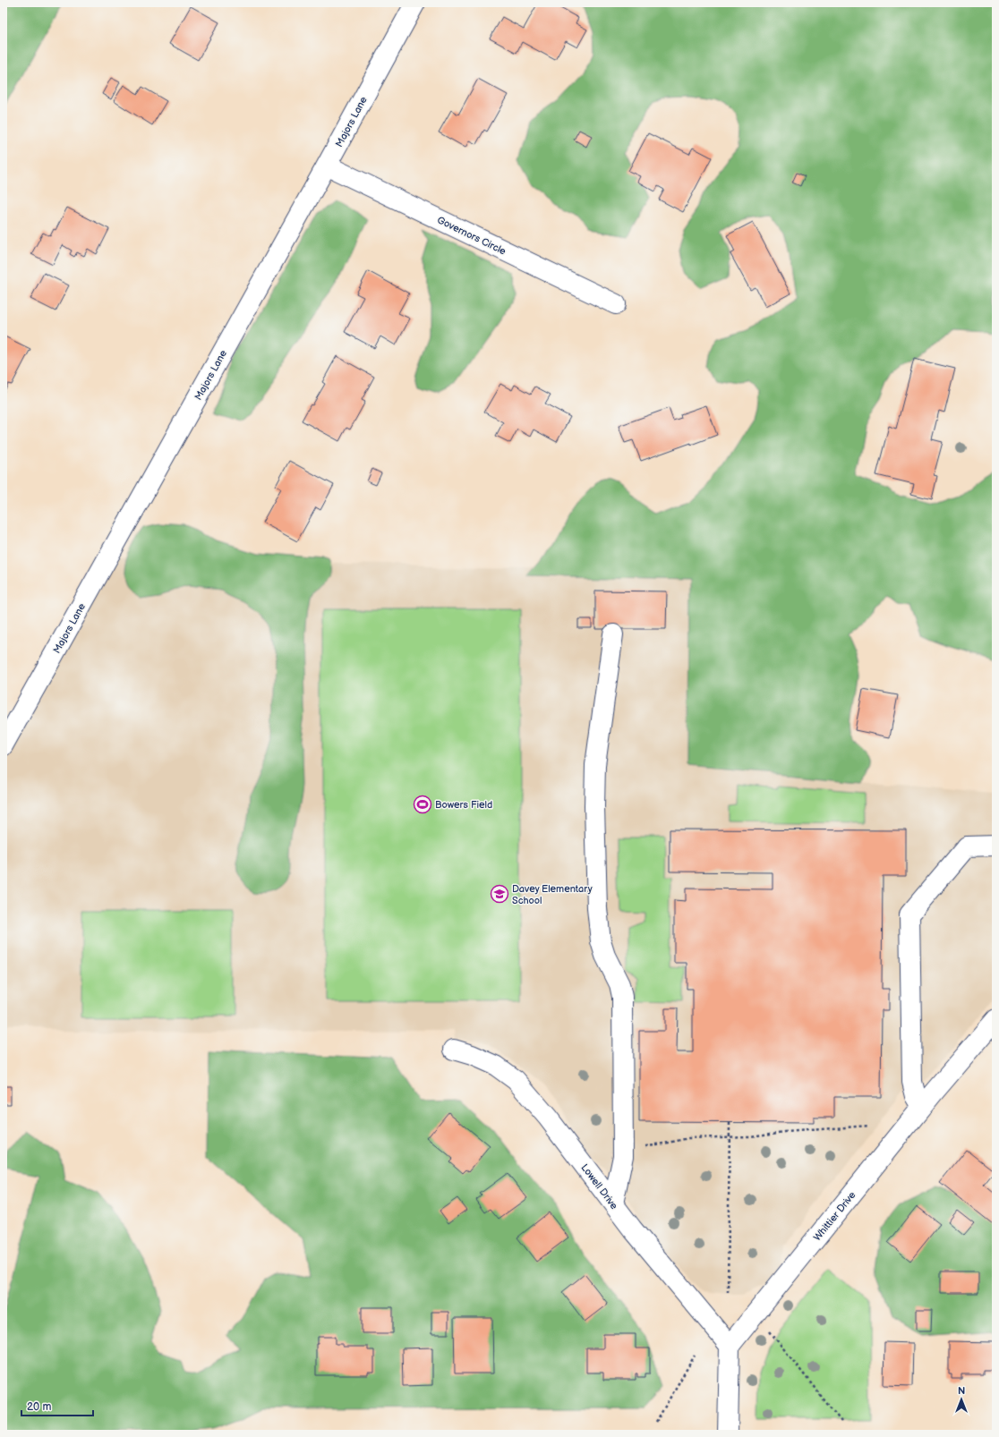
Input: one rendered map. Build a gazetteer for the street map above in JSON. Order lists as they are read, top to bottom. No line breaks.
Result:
{"streets":{"street":["Majors Lane","Governors Circle","Lowell Drive","Whittier Drive"]},"crossings":[["Majors Lane","Governors Circle"],["Lowell Drive","Whittier Drive"]],"places":{"sports":["Bowers Field"],"school or university":["Davey Elementary School"]},"scale_bar":"20 m","north":"top"}
